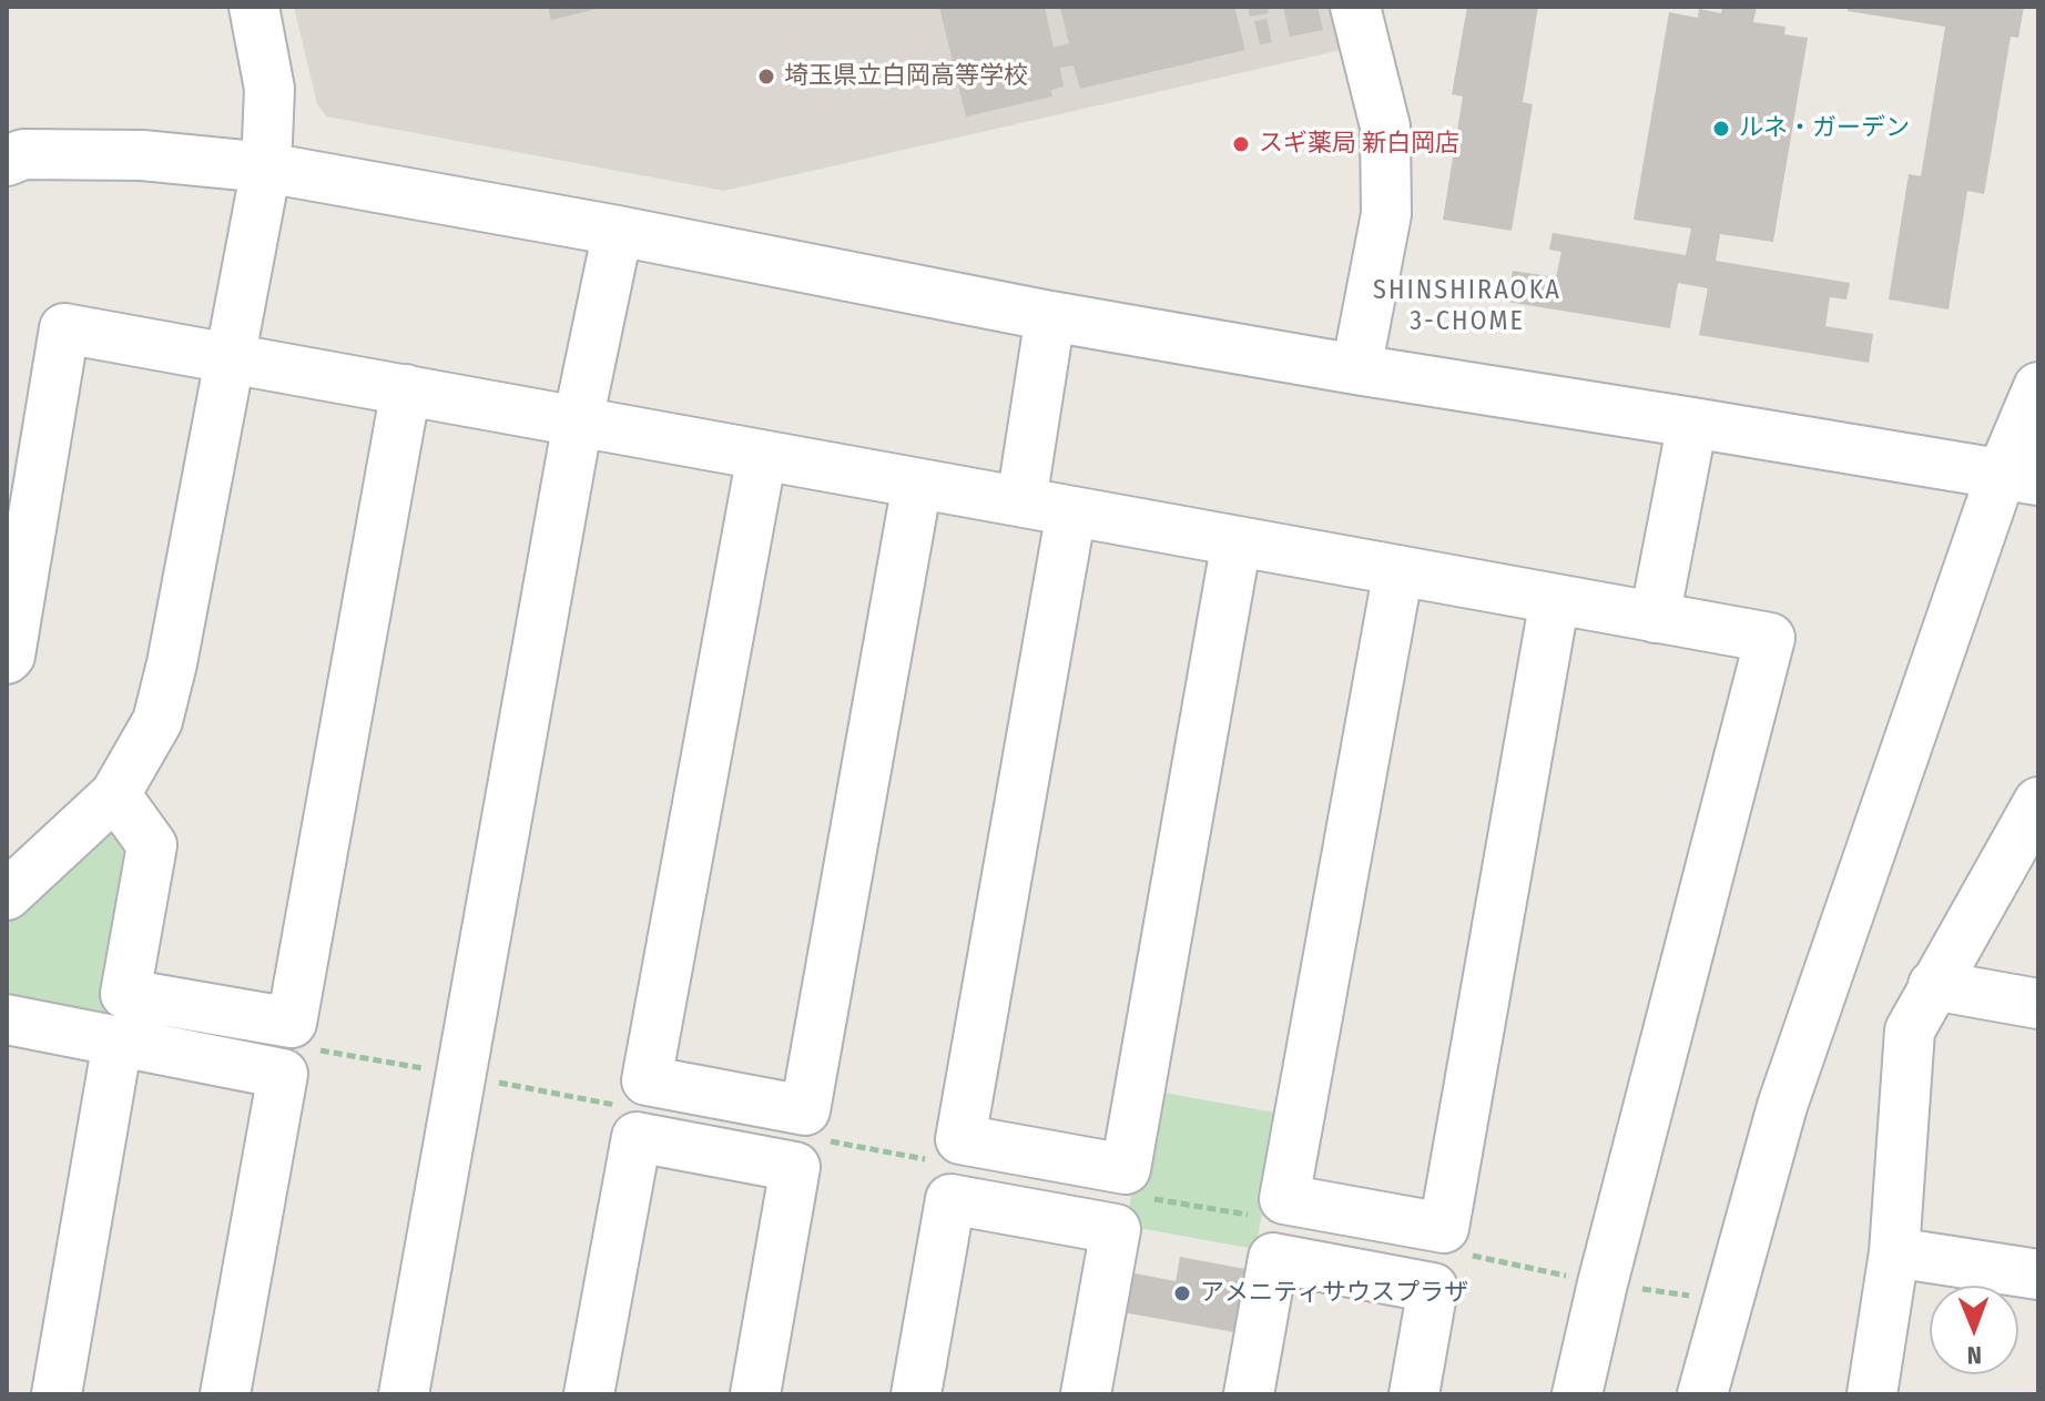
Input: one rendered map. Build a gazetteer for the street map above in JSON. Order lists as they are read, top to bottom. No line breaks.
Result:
{"districts":["SHINSHIRAOKA 3-CHOME"],"places":["埼玉県立白岡高等学校","ルネ・ガーデン","スギ薬局 新白岡店","アメニティサウスプラザ"],"north":"bottom"}
